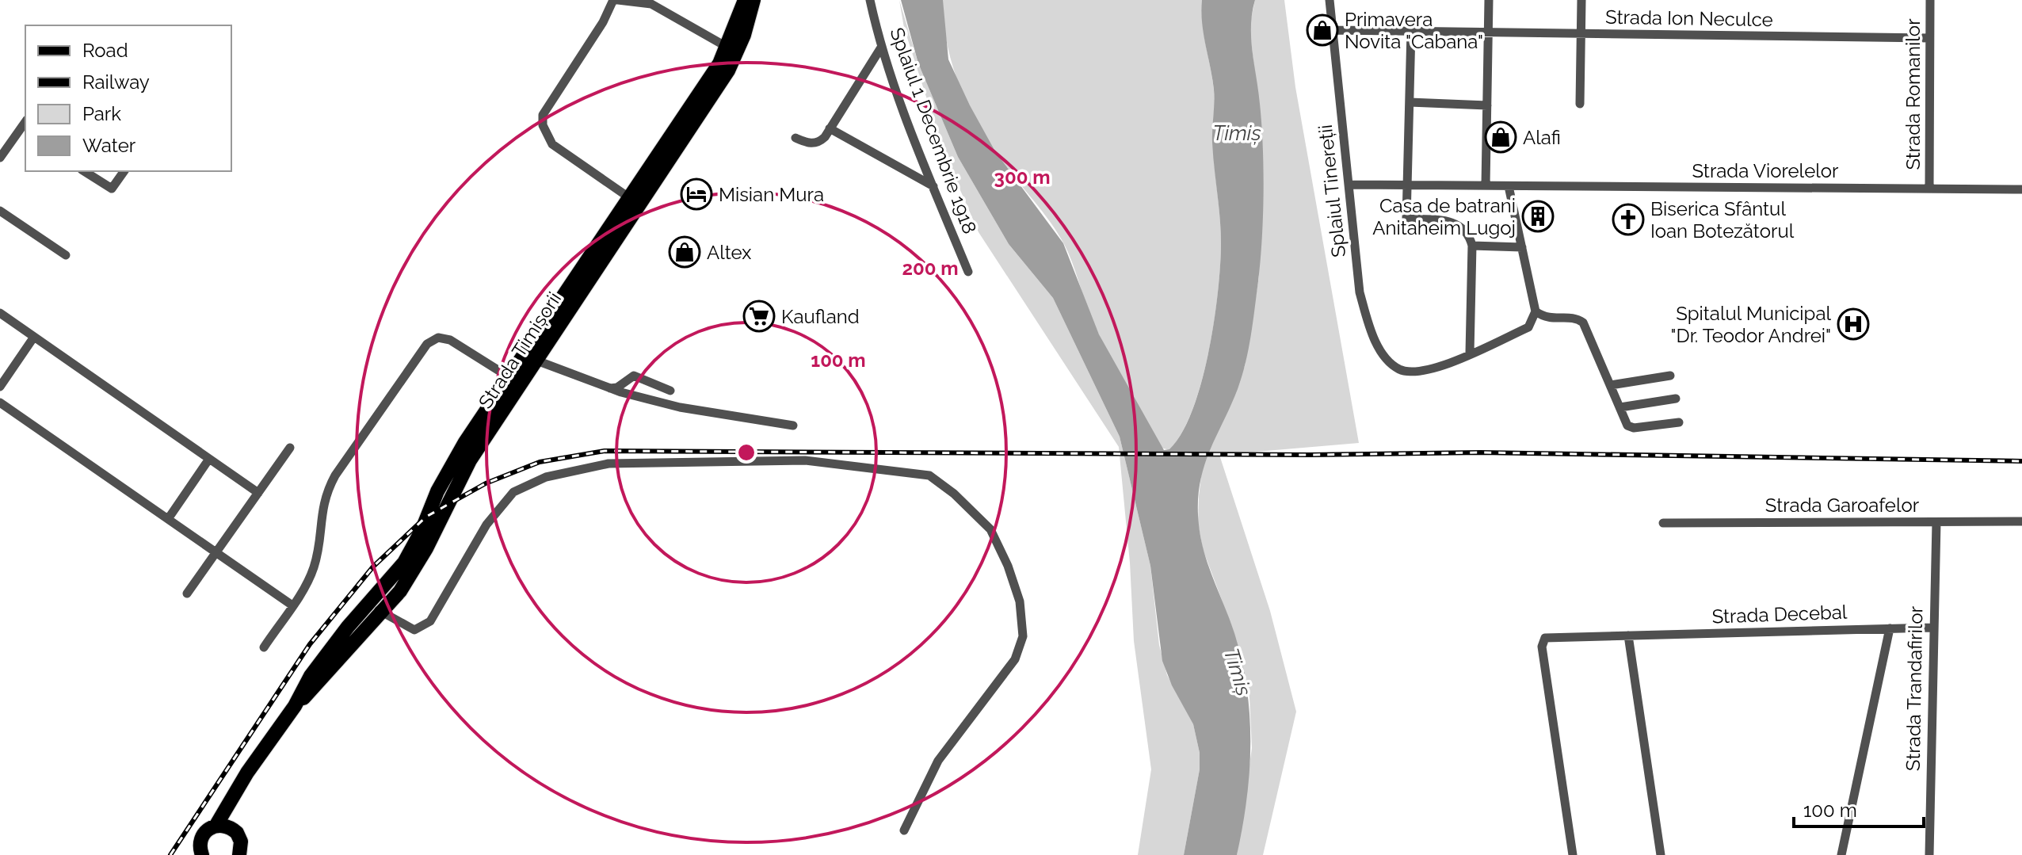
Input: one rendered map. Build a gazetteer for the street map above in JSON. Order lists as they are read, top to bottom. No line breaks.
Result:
{"streets":{"main road":["Strada Timișorii"],"street":["Strada Ion Neculce","Strada Romanilor","Splaiul 1 Decembrie 1918","Strada Viorelelor","Splaiul Tinereții","Strada Garoafelor","Strada Decebal","Strada Trandafirilor"]},"crossings":[["Strada Ion Neculce","Strada Romanilor"],["Strada Ion Neculce","Splaiul Tinereții"],["Strada Romanilor","Strada Viorelelor"],["Strada Viorelelor","Splaiul Tinereții"],["Strada Garoafelor","Strada Trandafirilor"],["Strada Decebal","Strada Trandafirilor"]],"water":["Timiș"],"places":{"shop":["Primavera Novita \"Cabana\"","Alafi","Altex"],"hotel":["Misian Mura"],"building":["Casa de batrani Anitaheim Lugoj"],"church":["Biserica Sfântul Ioan Botezătorul"],"supermarket":["Kaufland"],"hospital":["Spitalul Municipal \"Dr. Teodor Andrei\""]},"legend":["Road","Railway","Park","Water"],"scale_bar":"100 m","rings":["300 m","200 m","100 m"]}
